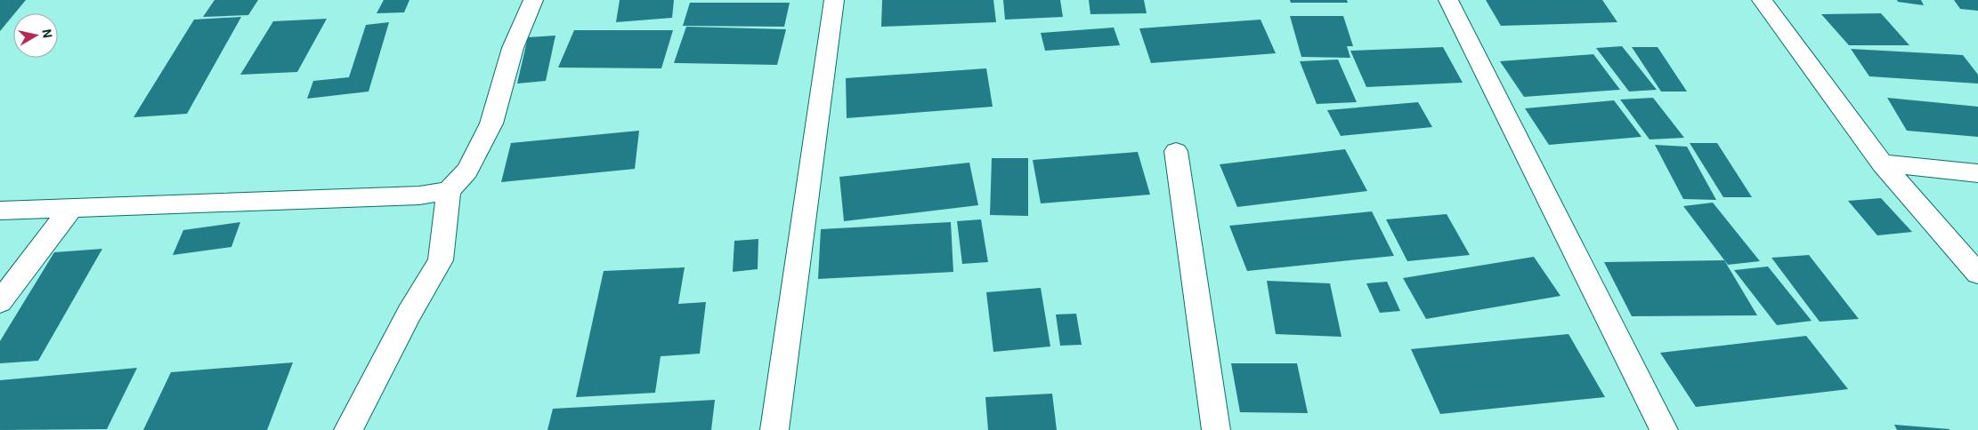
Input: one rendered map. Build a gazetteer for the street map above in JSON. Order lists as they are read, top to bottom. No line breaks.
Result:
{"north":"right"}
